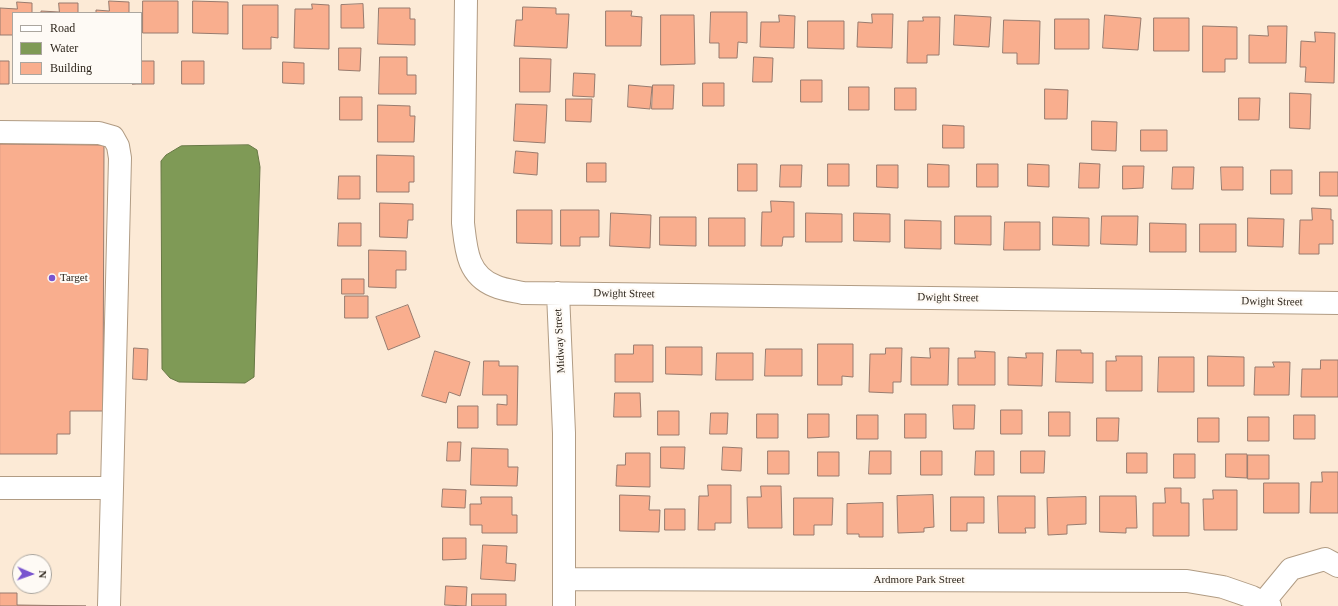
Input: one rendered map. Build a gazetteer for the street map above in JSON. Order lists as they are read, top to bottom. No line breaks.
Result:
{"streets":{"street":["Dwight Street","Midway Street","Ardmore Park Street"]},"crossings":[["Dwight Street","Midway Street"],["Midway Street","Ardmore Park Street"]],"places":["Target"],"legend":["Road","Water","Building"],"north":"right"}
